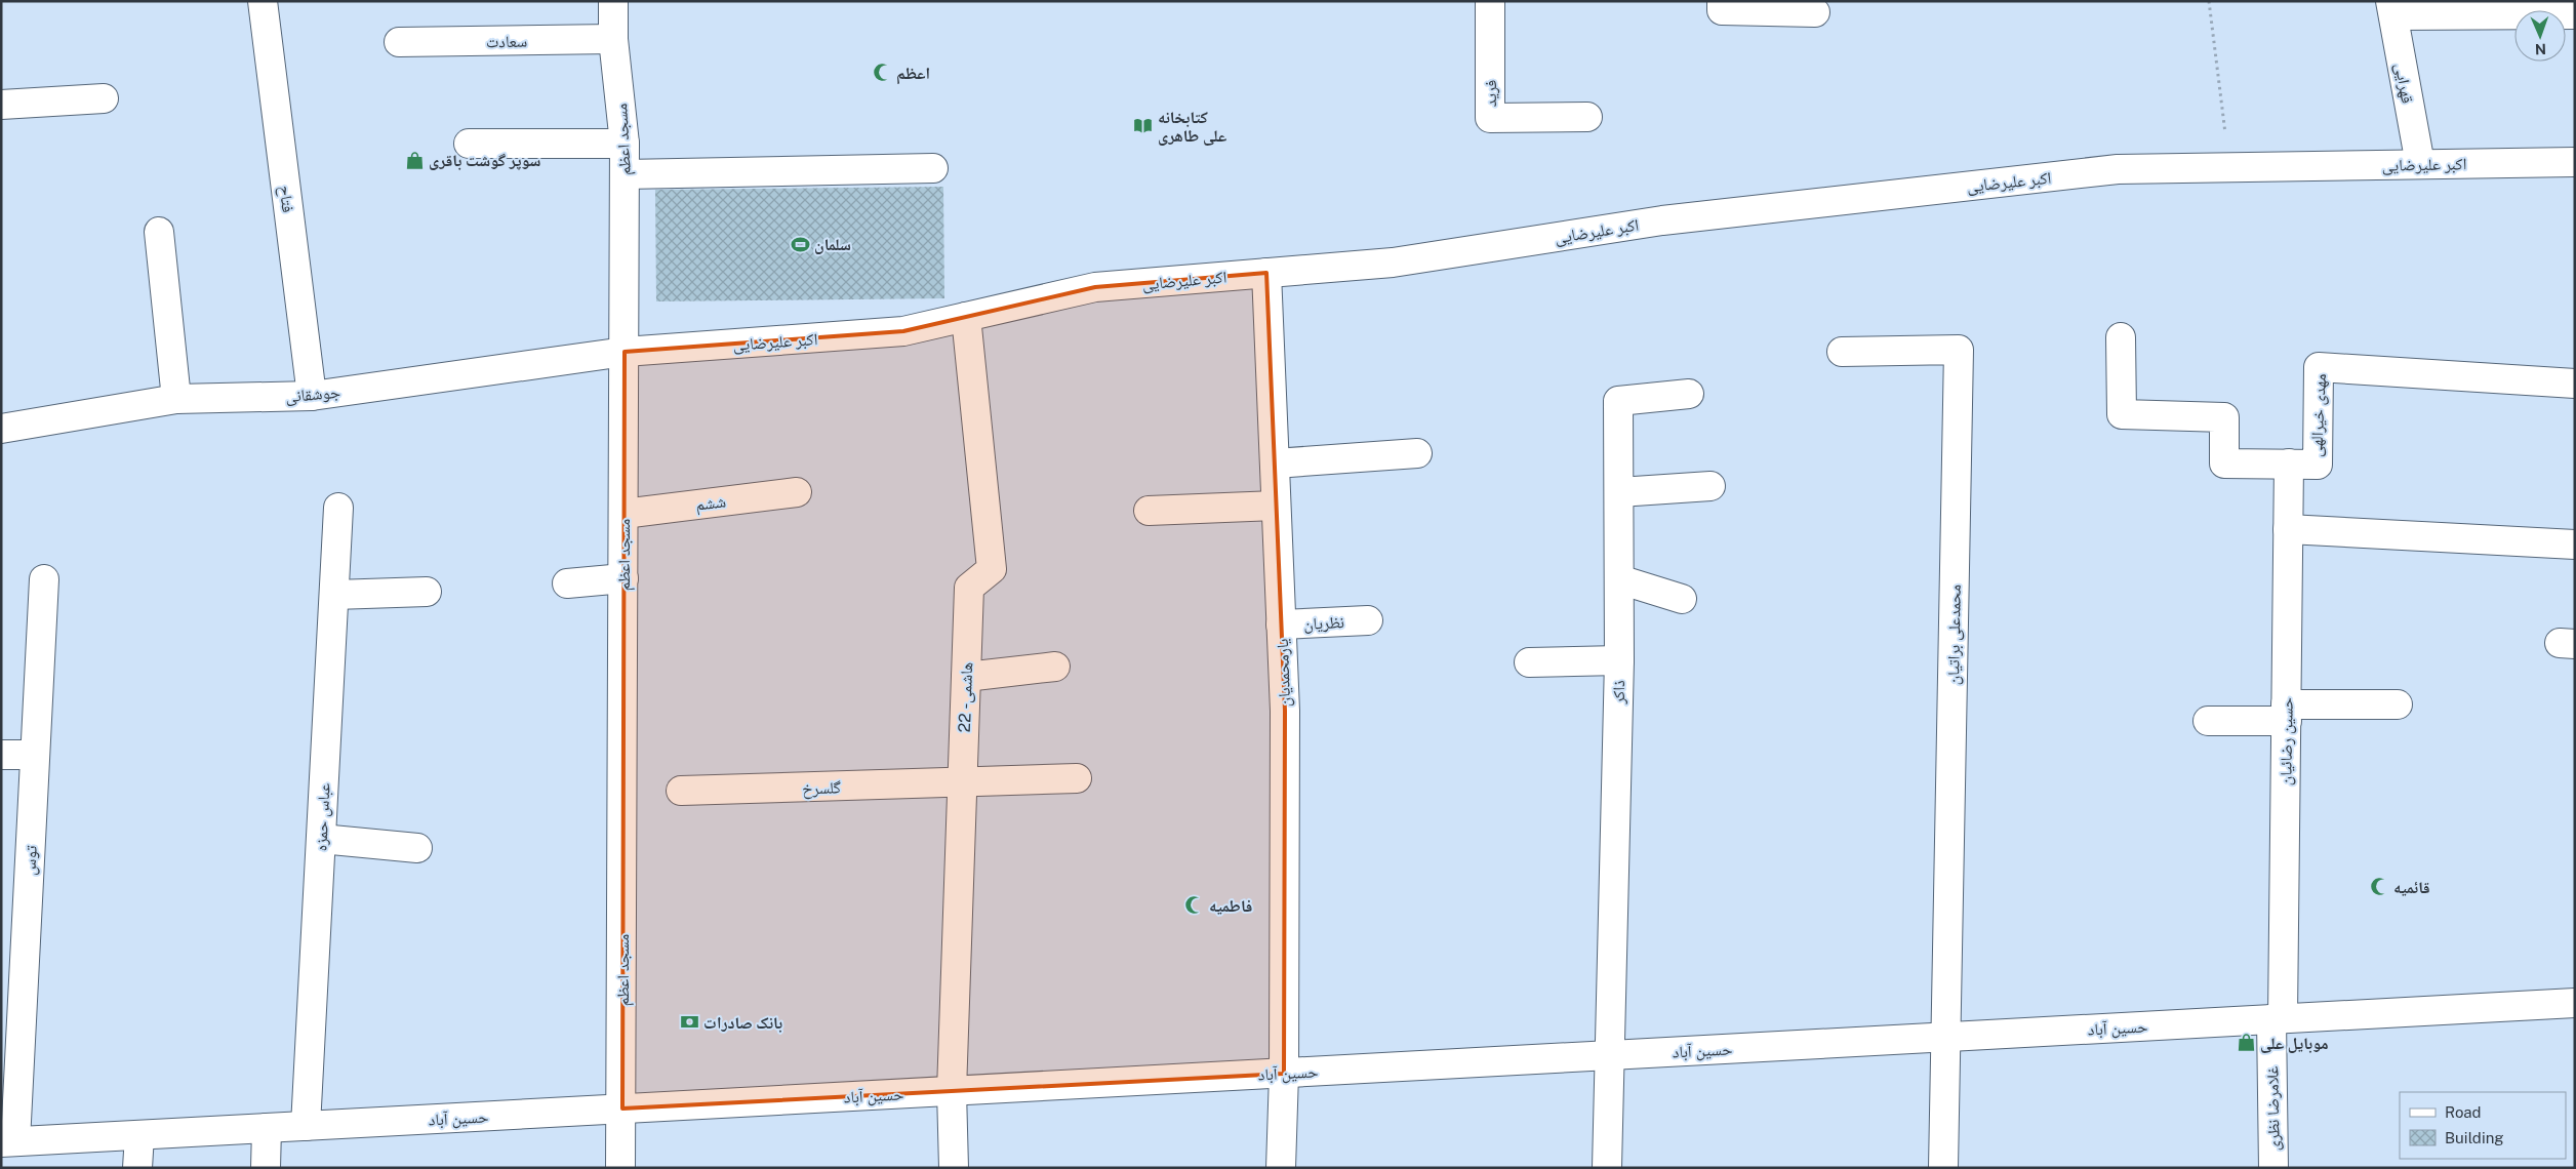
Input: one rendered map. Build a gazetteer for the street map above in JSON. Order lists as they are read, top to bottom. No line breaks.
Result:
{"streets":{"street":["سعادت","قهرایی","فرید","مسجد اعظم","اکبر علیرضایی","فتاح","جوشقانی","مهدی خیرالهی","ششم","نظریان","محمدعلی براتیان","یارمحمدیان","ذاکر","هاشمی - 22","حسین رضائیان","گلسرخ","عباس حمزه","توس","حسین آباد","غلامرضا نظری"]},"crossings":[["سعادت","مسجد اعظم"],["قهرایی","اکبر علیرضایی"],["مسجد اعظم","اکبر علیرضایی"],["مسجد اعظم","جوشقانی"],["مسجد اعظم","ششم"],["مسجد اعظم","حسین آباد"],["اکبر علیرضایی","جوشقانی"],["اکبر علیرضایی","یارمحمدیان"],["اکبر علیرضایی","هاشمی - 22"],["فتاح","جوشقانی"],["مهدی خیرالهی","حسین رضائیان"],["نظریان","یارمحمدیان"],["محمدعلی براتیان","حسین آباد"],["یارمحمدیان","حسین آباد"],["ذاکر","حسین آباد"],["هاشمی - 22","گلسرخ"],["هاشمی - 22","حسین آباد"],["حسین رضائیان","حسین آباد"],["حسین رضائیان","غلامرضا نظری"],["عباس حمزه","حسین آباد"],["توس","حسین آباد"],["حسین آباد","غلامرضا نظری"]],"places":{"mosque":["اعظم","قائمیه","فاطمیه"],"library":["کتابخانه علی طاهری"],"shop":["سوپر گوشت باقری","موبایل علی"],"sports":["سلمان"],"bank":["بانک صادرات"]},"legend":["Road","Building"],"north":"bottom"}
